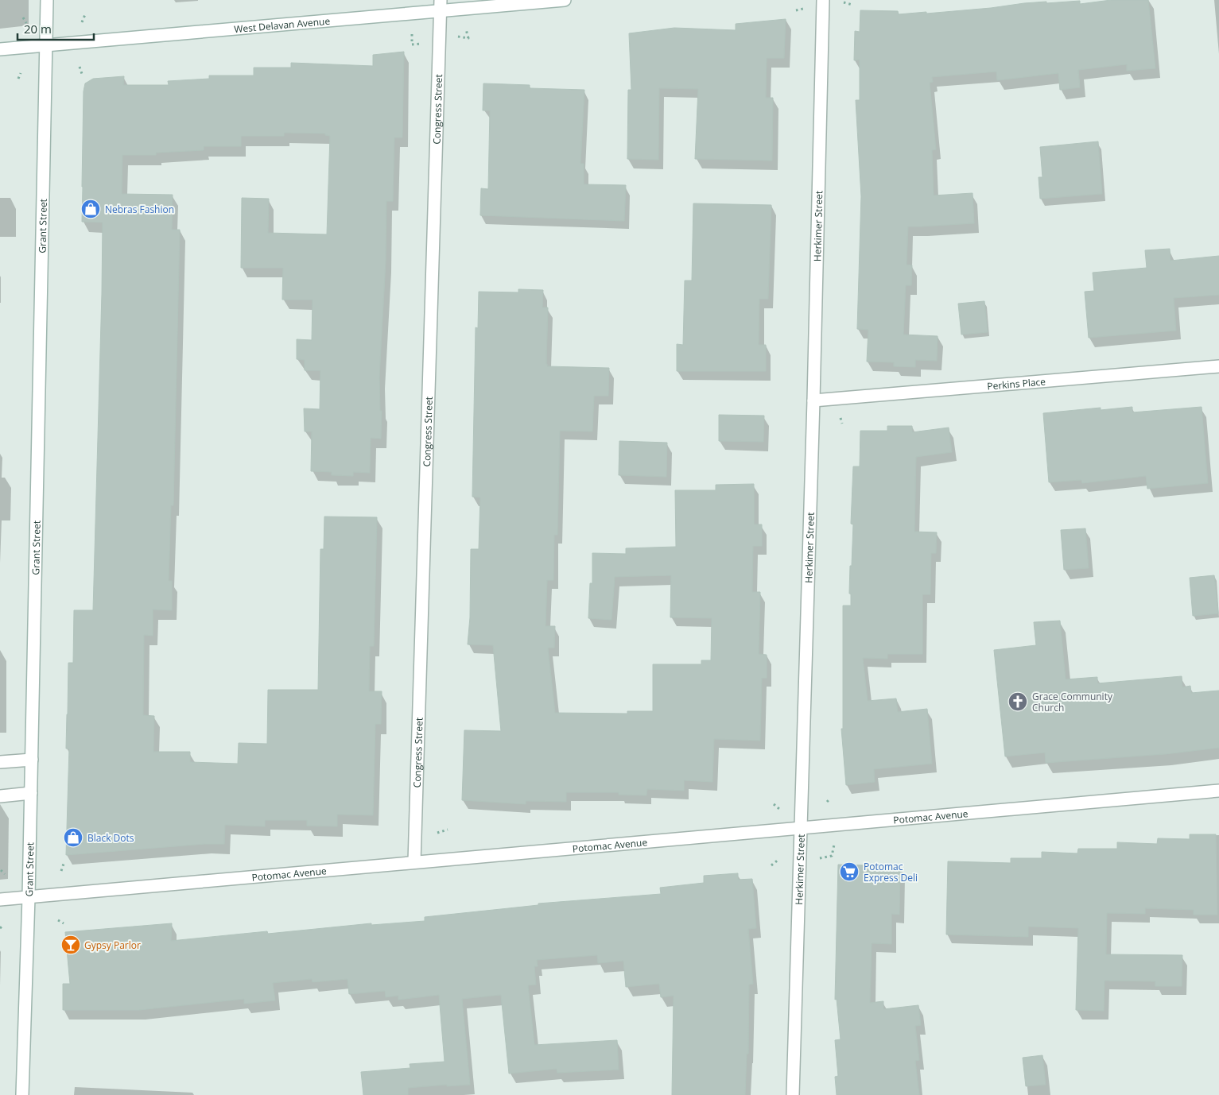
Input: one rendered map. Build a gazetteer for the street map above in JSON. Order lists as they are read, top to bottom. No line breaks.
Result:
{"streets":{"street":["West Delavan Avenue","Congress Street","Grant Street","Herkimer Street","Perkins Place","Potomac Avenue"]},"crossings":[["West Delavan Avenue","Congress Street"],["West Delavan Avenue","Grant Street"],["Congress Street","Potomac Avenue"],["Grant Street","Potomac Avenue"],["Herkimer Street","Perkins Place"],["Herkimer Street","Potomac Avenue"]],"places":{"shop":["Nebras Fashion","Black Dots"],"church":["Grace Community Church"],"supermarket":["Potomac Express Deli"],"bar":["Gypsy Parlor"]},"scale_bar":"20 m"}
